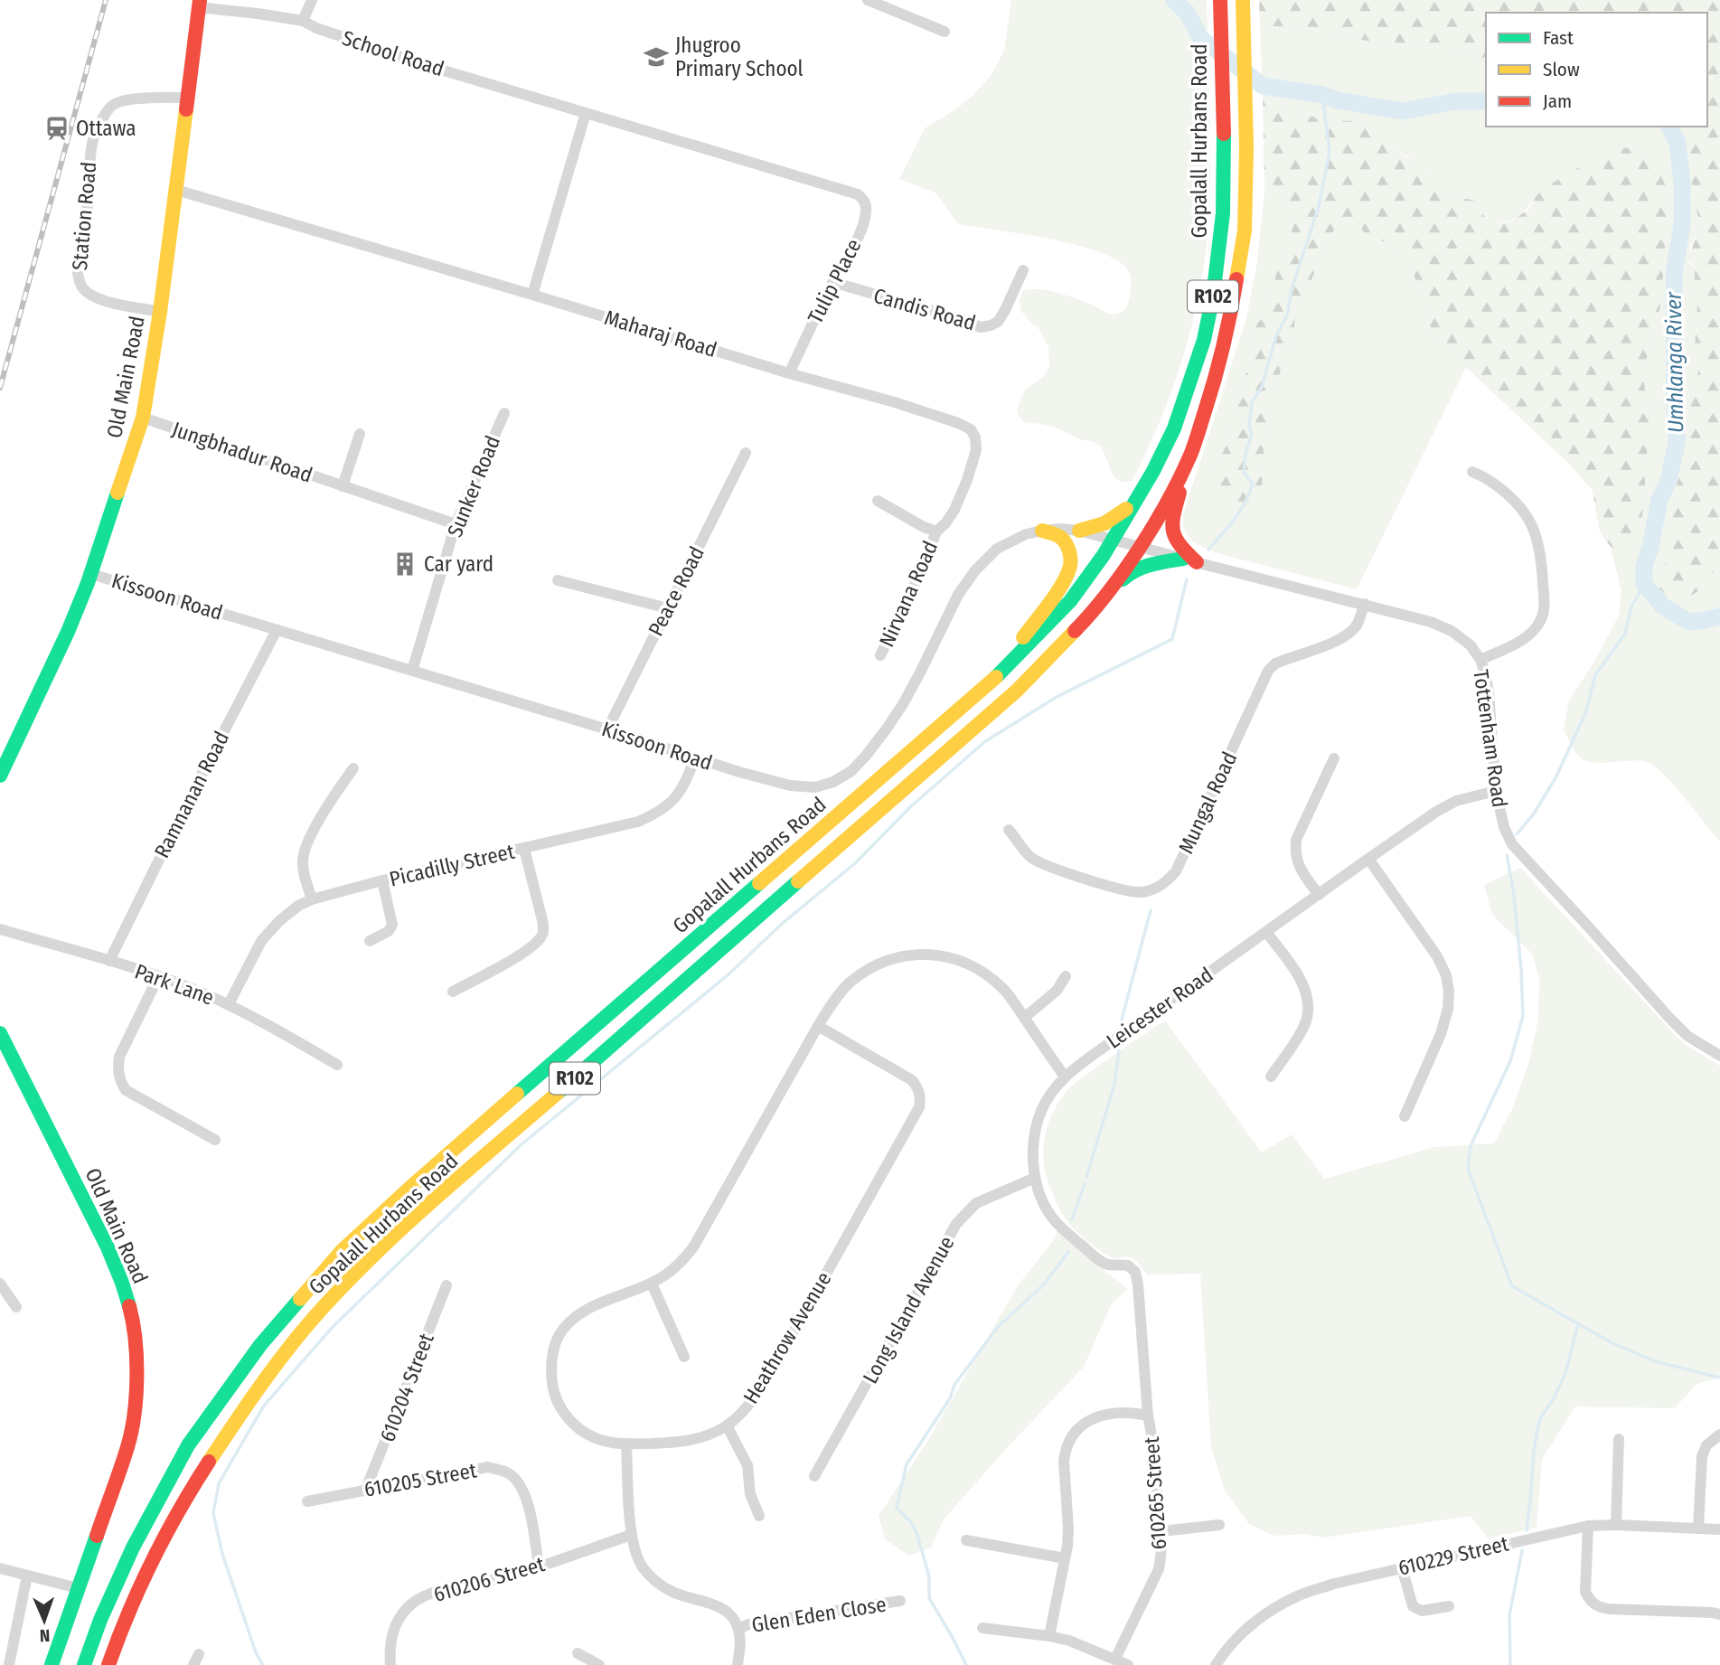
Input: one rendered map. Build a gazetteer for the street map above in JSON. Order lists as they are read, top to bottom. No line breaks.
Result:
{"streets":{"main road":["Gopalall Hurbans Road","R102","Old Main Road"],"street":["School Road","Station Road","Tulip Place","Candis Road","Maharaj Road","Jungbhadur Road","Sunker Road","Peace Road","Nirvana Road","Kissoon Road","Tottenham Road","Ramnanan Road","Mungal Road","Picadilly Street","Park Lane","Leicester Road","Long Island Avenue","Heathrow Avenue","610204 Street","610205 Street","610265 Street","610229 Street","610206 Street","Glen Eden Close"]},"crossings":[["School Road","Tulip Place"],["School Road","Old Main Road"],["Gopalall Hurbans Road","Kissoon Road"],["Gopalall Hurbans Road","Tottenham Road"],["Station Road","Old Main Road"],["Tulip Place","Candis Road"],["Tulip Place","Maharaj Road"],["Maharaj Road","Old Main Road"],["Maharaj Road","Nirvana Road"],["Old Main Road","Jungbhadur Road"],["Old Main Road","Kissoon Road"],["Jungbhadur Road","Sunker Road"],["Sunker Road","Kissoon Road"],["Peace Road","Kissoon Road"],["Kissoon Road","Tottenham Road"],["Kissoon Road","Ramnanan Road"],["Kissoon Road","Picadilly Street"],["Tottenham Road","Mungal Road"],["Tottenham Road","Leicester Road"],["Ramnanan Road","Park Lane"],["Picadilly Street","Park Lane"],["Leicester Road","Long Island Avenue"],["Leicester Road","Heathrow Avenue"],["Leicester Road","610265 Street"],["610204 Street","610205 Street"],["610205 Street","610206 Street"]],"water":["Umhlanga River"],"places":{"school or university":["Jhugroo Primary School"],"station":["Ottawa"],"building":["Car yard"]},"legend":["Fast","Slow","Jam"],"north":"bottom"}
